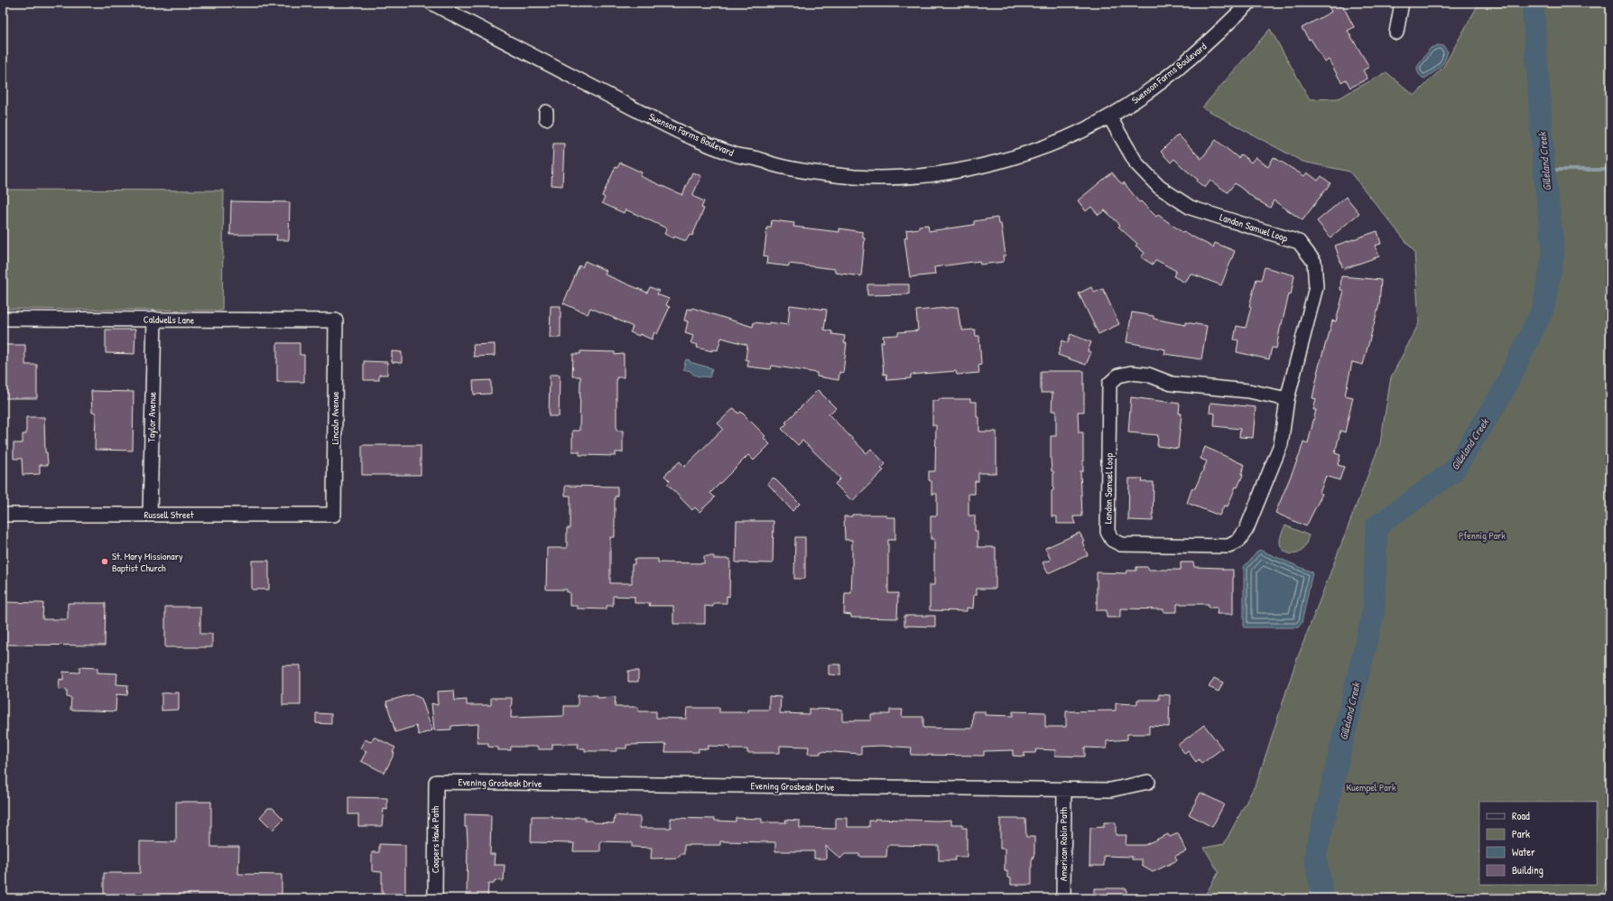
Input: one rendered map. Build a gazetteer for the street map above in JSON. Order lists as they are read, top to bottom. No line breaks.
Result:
{"streets":{"street":["Swenson Farms Boulevard","Landon Samuel Loop","Caldwells Lane","Taylor Avenue","Lincoln Avenue","Russell Street","Evening Grosbeak Drive","Coopers Hawk Path","American Robin Path"]},"crossings":[["Swenson Farms Boulevard","Landon Samuel Loop"],["Caldwells Lane","Taylor Avenue"],["Caldwells Lane","Lincoln Avenue"],["Taylor Avenue","Russell Street"],["Lincoln Avenue","Russell Street"],["Evening Grosbeak Drive","Coopers Hawk Path"],["Evening Grosbeak Drive","American Robin Path"]],"water":["Gilleland Creek"],"parks":["Pfennig Park","Kuempel Park"],"places":["St. Mary Missionary Baptist Church"],"legend":["Road","Park","Water","Building"]}
